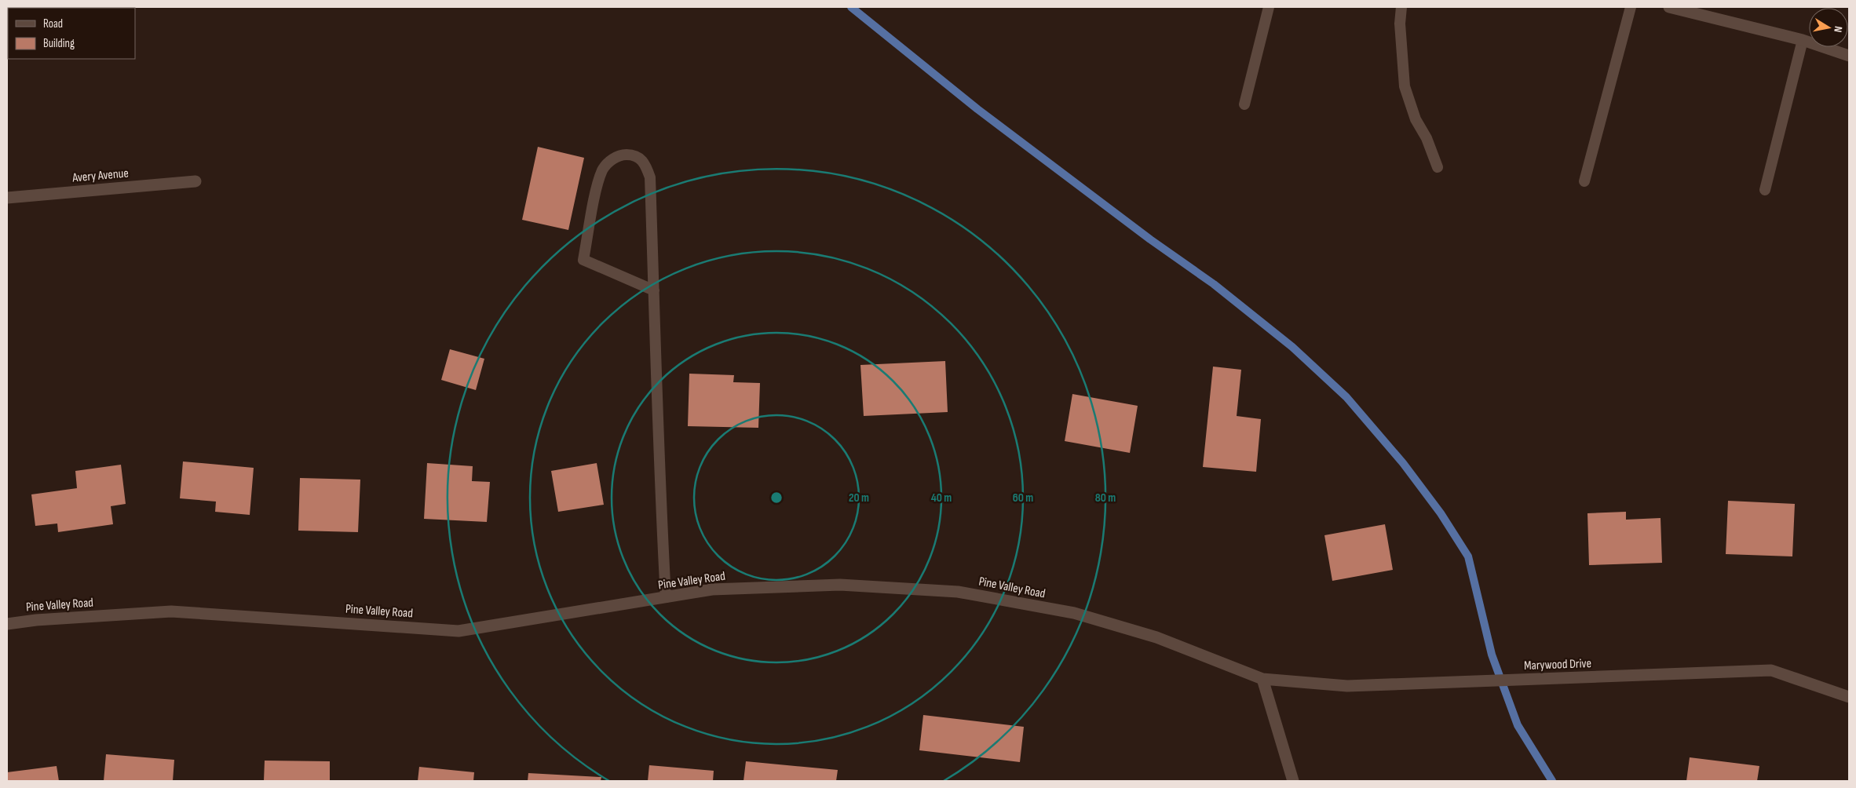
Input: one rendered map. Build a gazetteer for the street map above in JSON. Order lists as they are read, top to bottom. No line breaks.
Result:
{"streets":{"street":["Avery Avenue","Pine Valley Road","Marywood Drive"]},"crossings":[["Pine Valley Road","Marywood Drive"]],"legend":["Road","Building"],"north":"right","rings":["20 m","40 m","60 m","80 m"]}
